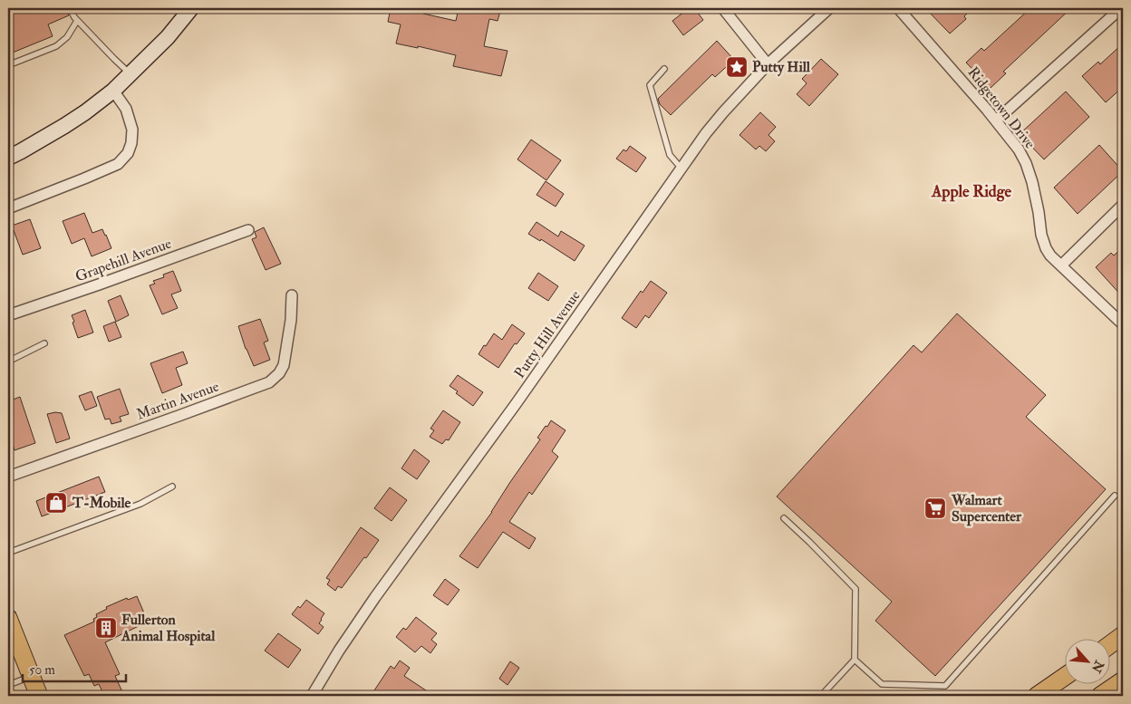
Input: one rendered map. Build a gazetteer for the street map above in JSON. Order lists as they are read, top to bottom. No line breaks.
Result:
{"streets":{"street":["Ridgetown Drive","Grapehill Avenue","Putty Hill Avenue","Martin Avenue"]},"districts":["Apple Ridge"],"places":{"place":["Putty Hill"],"shop":["T-Mobile"],"supermarket":["Walmart Supercenter"],"building":["Fullerton Animal Hospital"]},"scale_bar":"50 m","north":"bottom right"}
